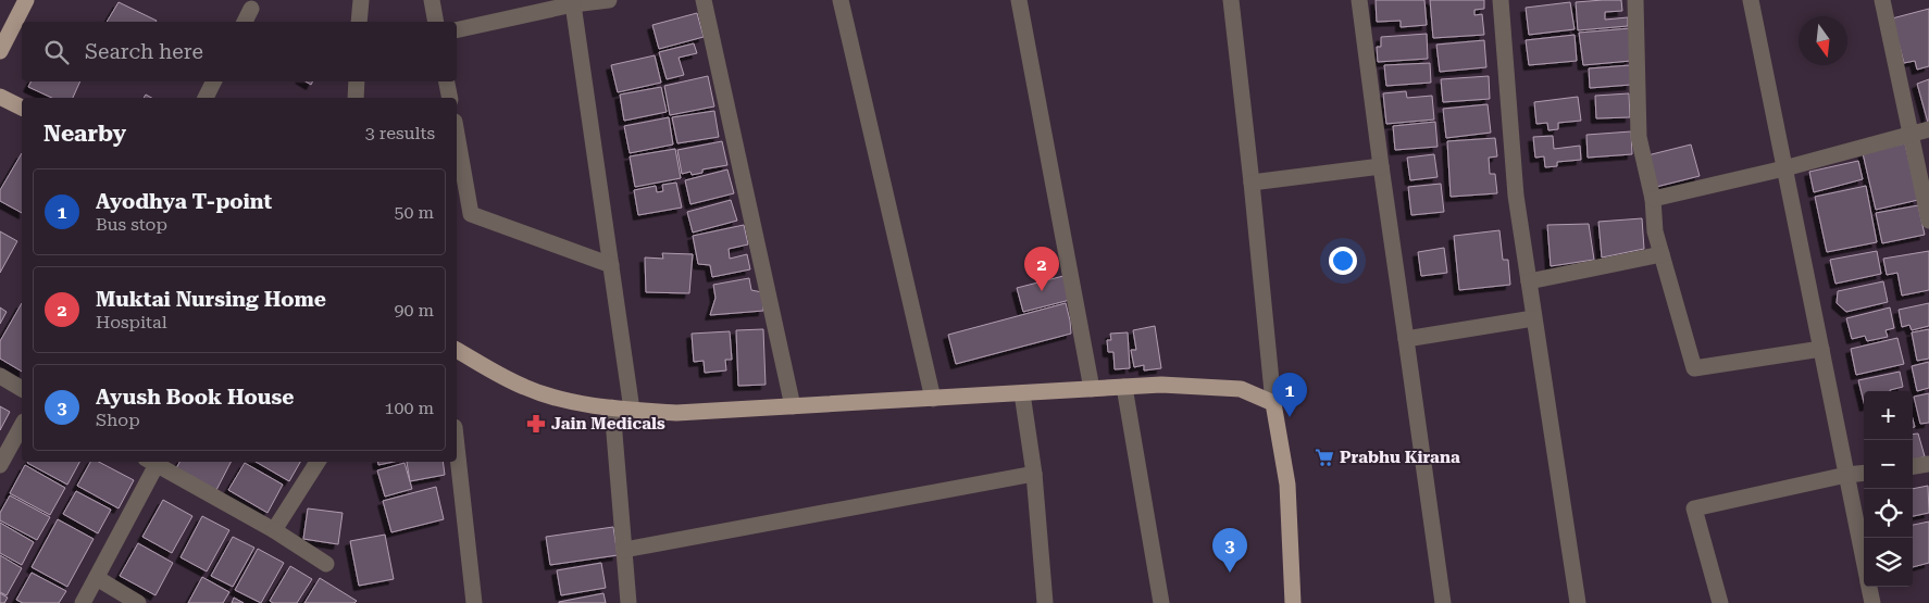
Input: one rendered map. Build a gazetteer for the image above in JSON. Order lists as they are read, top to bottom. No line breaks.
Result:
{"places":{"pharmacy":["Jain Medicals"],"supermarket":["Prabhu Kirana"]},"north":"bottom","page":{"search":"Search here","heading":["Nearby","3 results"],"list":[{"mark":"1","name":"Ayodhya T-point","note":"Bus stop","value":"50 m"},{"mark":"2","name":"Muktai Nursing Home","note":"Hospital","value":"90 m"},{"mark":"3","name":"Ayush Book House","note":"Shop","value":"100 m"}],"pins":["2","1","3"],"map_buttons":["+","−"]}}
